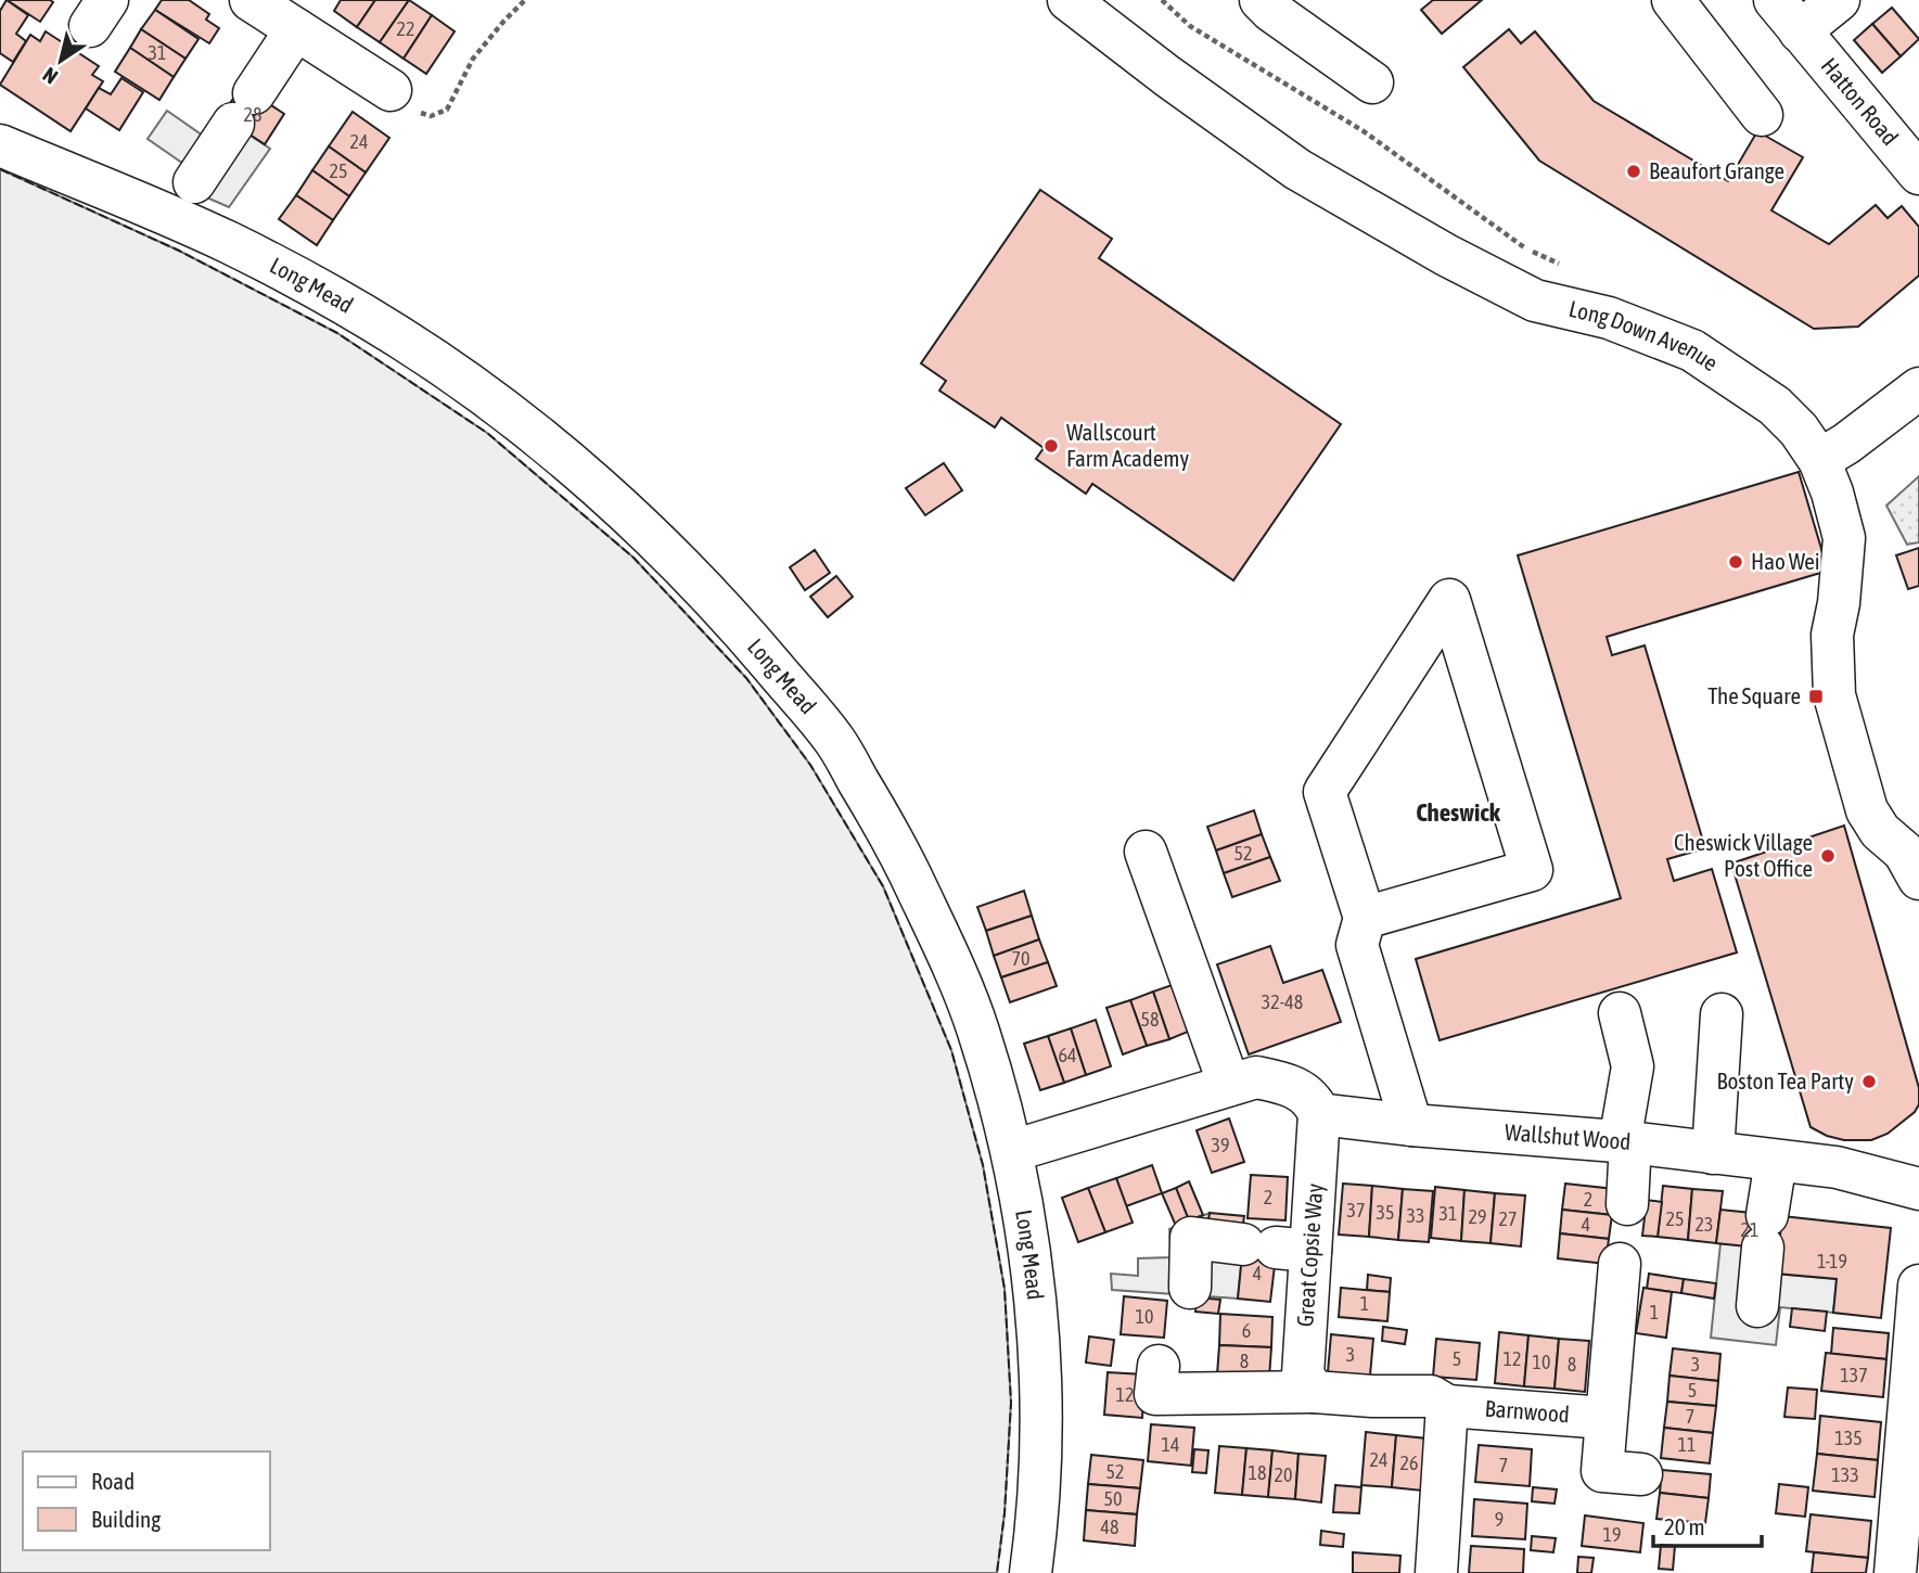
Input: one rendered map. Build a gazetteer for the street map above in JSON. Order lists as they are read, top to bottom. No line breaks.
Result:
{"streets":{"street":["Hatton Road","Long Mead","Long Down Avenue","Wallshut Wood","Great Copsie Way","Barnwood"]},"crossings":[["Wallshut Wood","Great Copsie Way"]],"districts":["Cheswick"],"places":{"other":["Beaufort Grange","Wallscourt Farm Academy","Hao Wei","Cheswick Village Post Office","Boston Tea Party"],"transit":["The Square"]},"house_numbers":["22","31","28","24","25","52","70","32-48","58","64","39","2","2","37","35","31","33","29","27","25","4","23","21","1-19","4","1","1","10","6","3","5","12","8","10","8","3","137","5","12","7","135","14","11","24","26","7","52","18","20","133","50","9","48","19"],"legend":["Road","Building"],"scale_bar":"20 m","north":"bottom left"}
